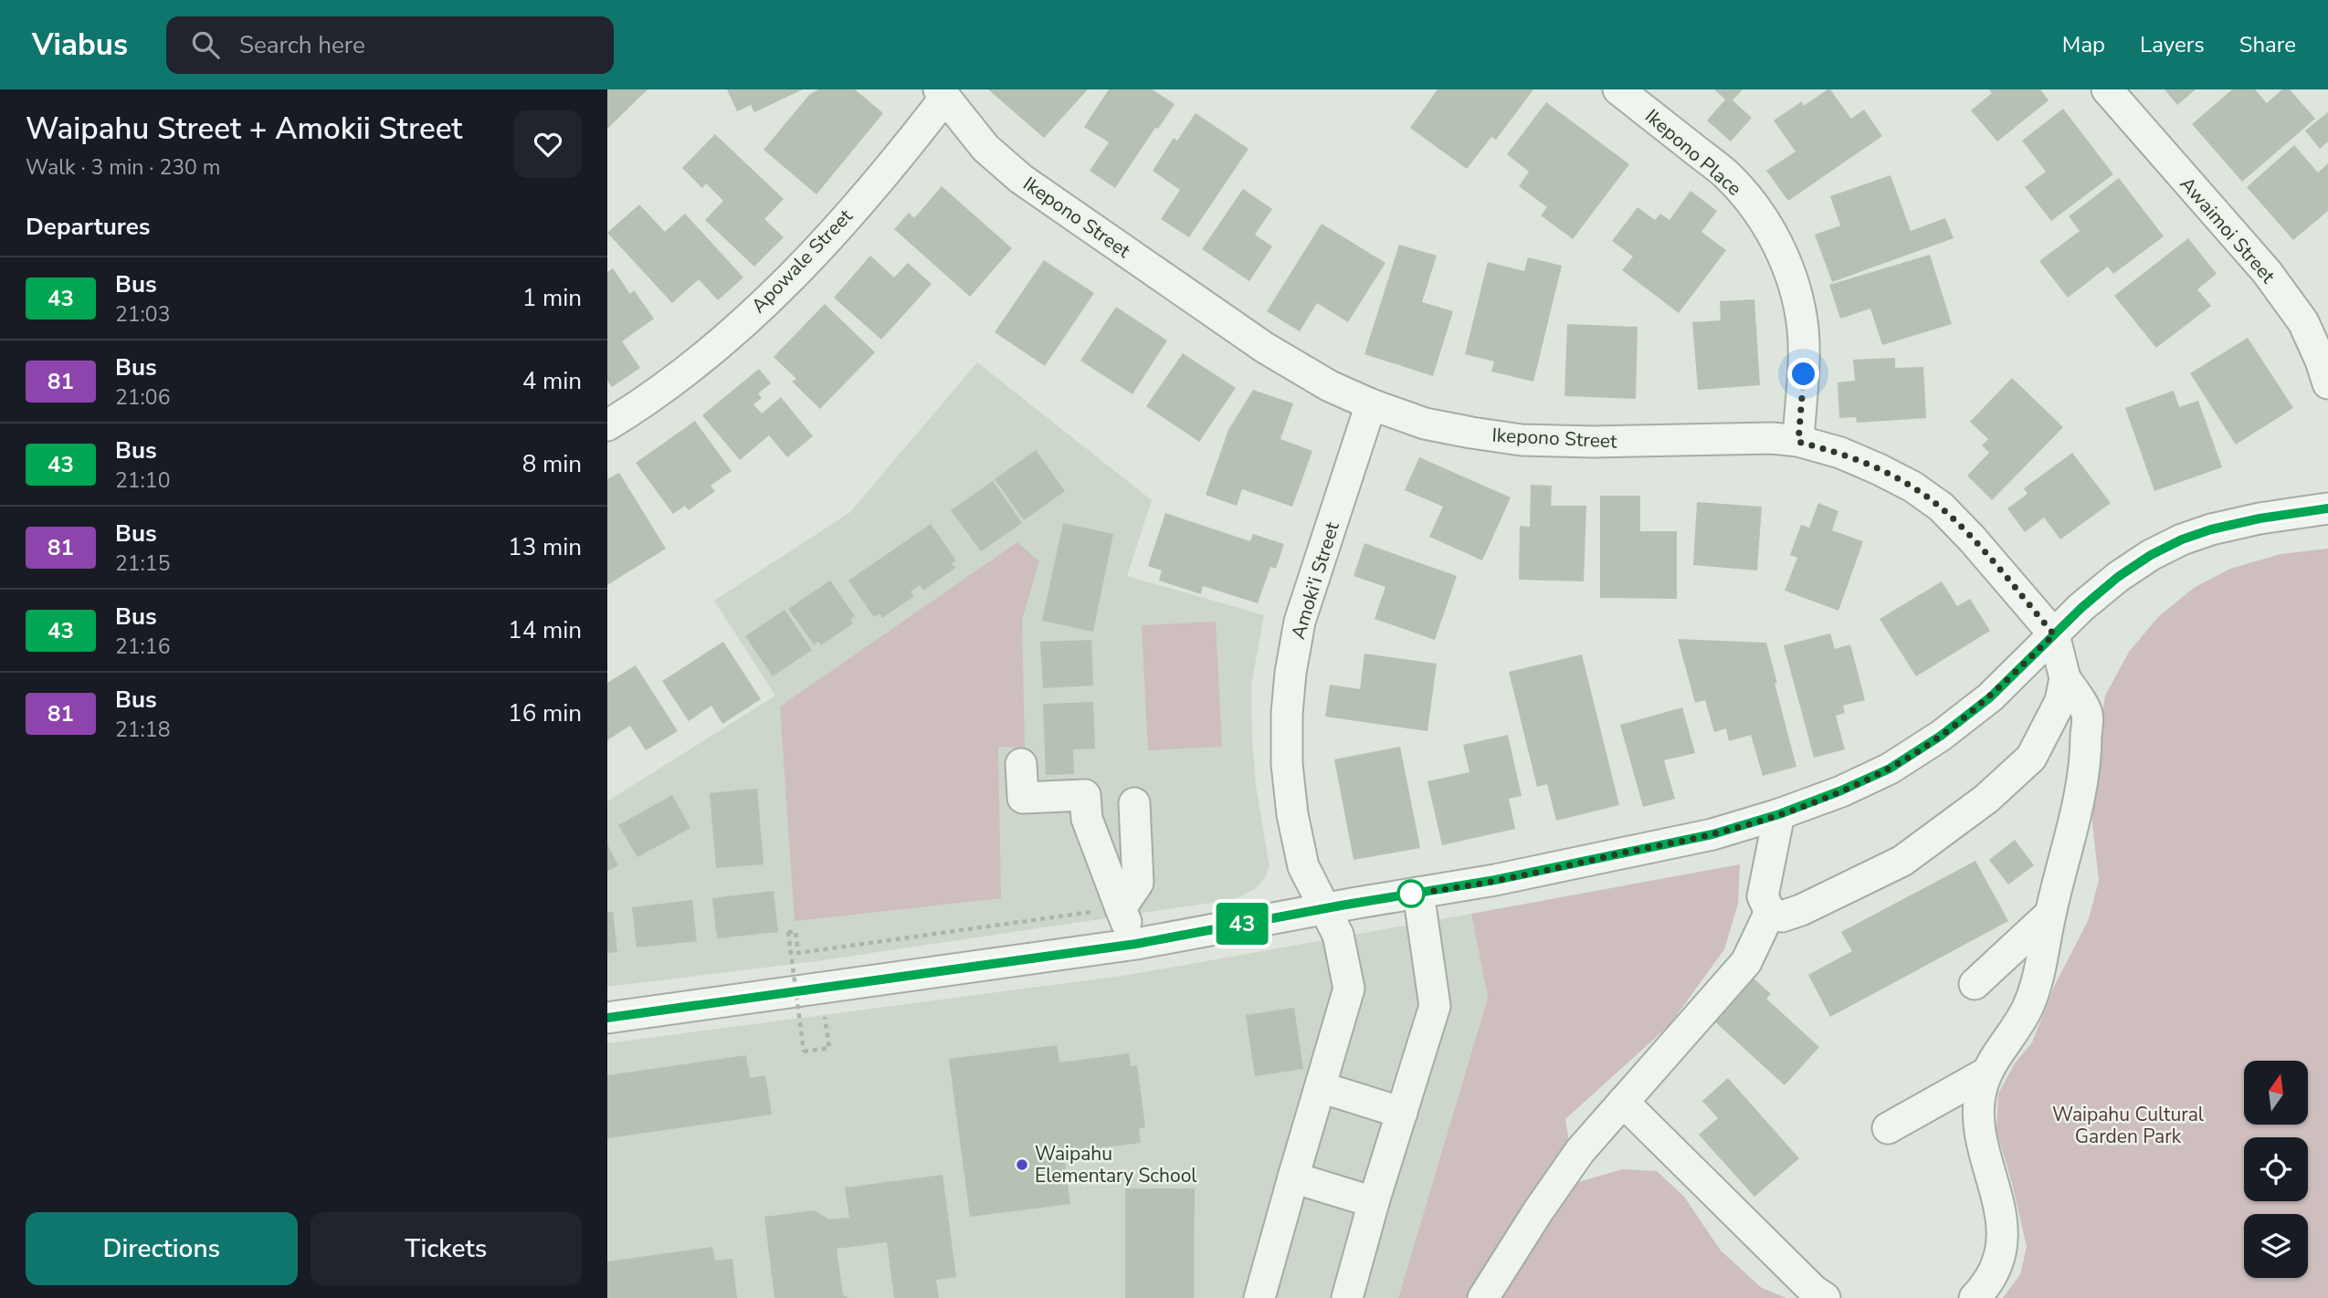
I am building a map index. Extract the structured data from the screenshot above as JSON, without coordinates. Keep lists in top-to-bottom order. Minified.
{"streets":{"street":["Ikepono Place","Ikepono Street","Awaimoi Street","Apowale Street","Amoki'i Street"]},"crossings":[["Ikepono Place","Ikepono Street"],["Ikepono Street","Apowale Street"],["Ikepono Street","Amoki'i Street"]],"parks":["Waipahu Cultural Garden Park"],"places":["Waipahu Elementary School"],"lines":["bus line 43"],"north":"top","page":{"header":"Viabus","search":"Search here","nav":["Map","Layers","Share"],"heading":[["Waipahu Street + Amokii Street","Walk · 3 min · 230 m"],"Departures"],"on_map":"43","list":[{"mark":"43","name":"Bus","note":"21:03","value":"1 min"},{"mark":"81","name":"Bus","note":"21:06","value":"4 min"},{"mark":"43","name":"Bus","note":"21:10","value":"8 min"},{"mark":"81","name":"Bus","note":"21:15","value":"13 min"},{"mark":"43","name":"Bus","note":"21:16","value":"14 min"},{"mark":"81","name":"Bus","note":"21:18","value":"16 min"}],"buttons":["Directions","Tickets"]}}
